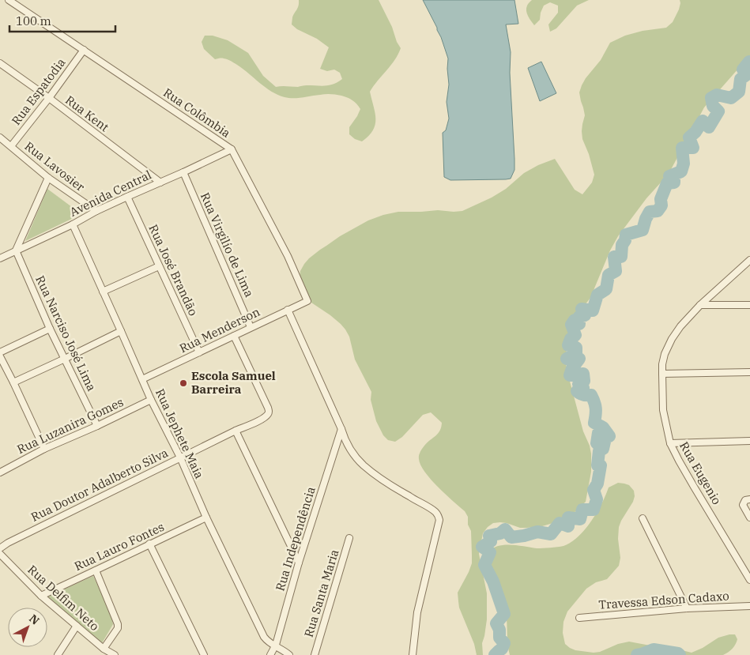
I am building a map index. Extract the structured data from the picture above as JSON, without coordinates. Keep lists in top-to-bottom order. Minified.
{"streets":{"street":["Rua Espatodia","Rua Colômbia","Rua Kent","Rua Lavosier","Avenida Central","Rua Virgilío de Lima","Rua José Brandão","Rua Menderson","Rua Narciso José Lima","Rua Luzanira Gomes","Rua Jephete Maia","Rua Eugenio","Rua Doutor Adalberto Silva","Rua Independência","Rua Lauro Fontes","Rua Santa Maria","Rua Delfim Neto","Travessa Edson Cadaxo"]},"crossings":[["Rua Espatodia","Rua Colômbia"],["Rua Espatodia","Rua Kent"],["Rua Espatodia","Rua Lavosier"],["Rua Colômbia","Avenida Central"],["Rua Colômbia","Rua Menderson"],["Rua Kent","Avenida Central"],["Rua Lavosier","Avenida Central"],["Avenida Central","Rua Virgilío de Lima"],["Avenida Central","Rua José Brandão"],["Avenida Central","Rua Narciso José Lima"],["Avenida Central","Rua Jephete Maia"],["Rua Virgilío de Lima","Rua Menderson"],["Rua José Brandão","Rua Menderson"],["Rua Menderson","Rua Jephete Maia"],["Rua Menderson","Rua Doutor Adalberto Silva"],["Rua Narciso José Lima","Rua Luzanira Gomes"],["Rua Luzanira Gomes","Rua Jephete Maia"],["Rua Jephete Maia","Rua Doutor Adalberto Silva"],["Rua Jephete Maia","Rua Independência"],["Rua Jephete Maia","Rua Lauro Fontes"],["Rua Lauro Fontes","Rua Delfim Neto"]],"places":["Escola Samuel Barreira"],"scale_bar":"100 m","north":"top right"}
